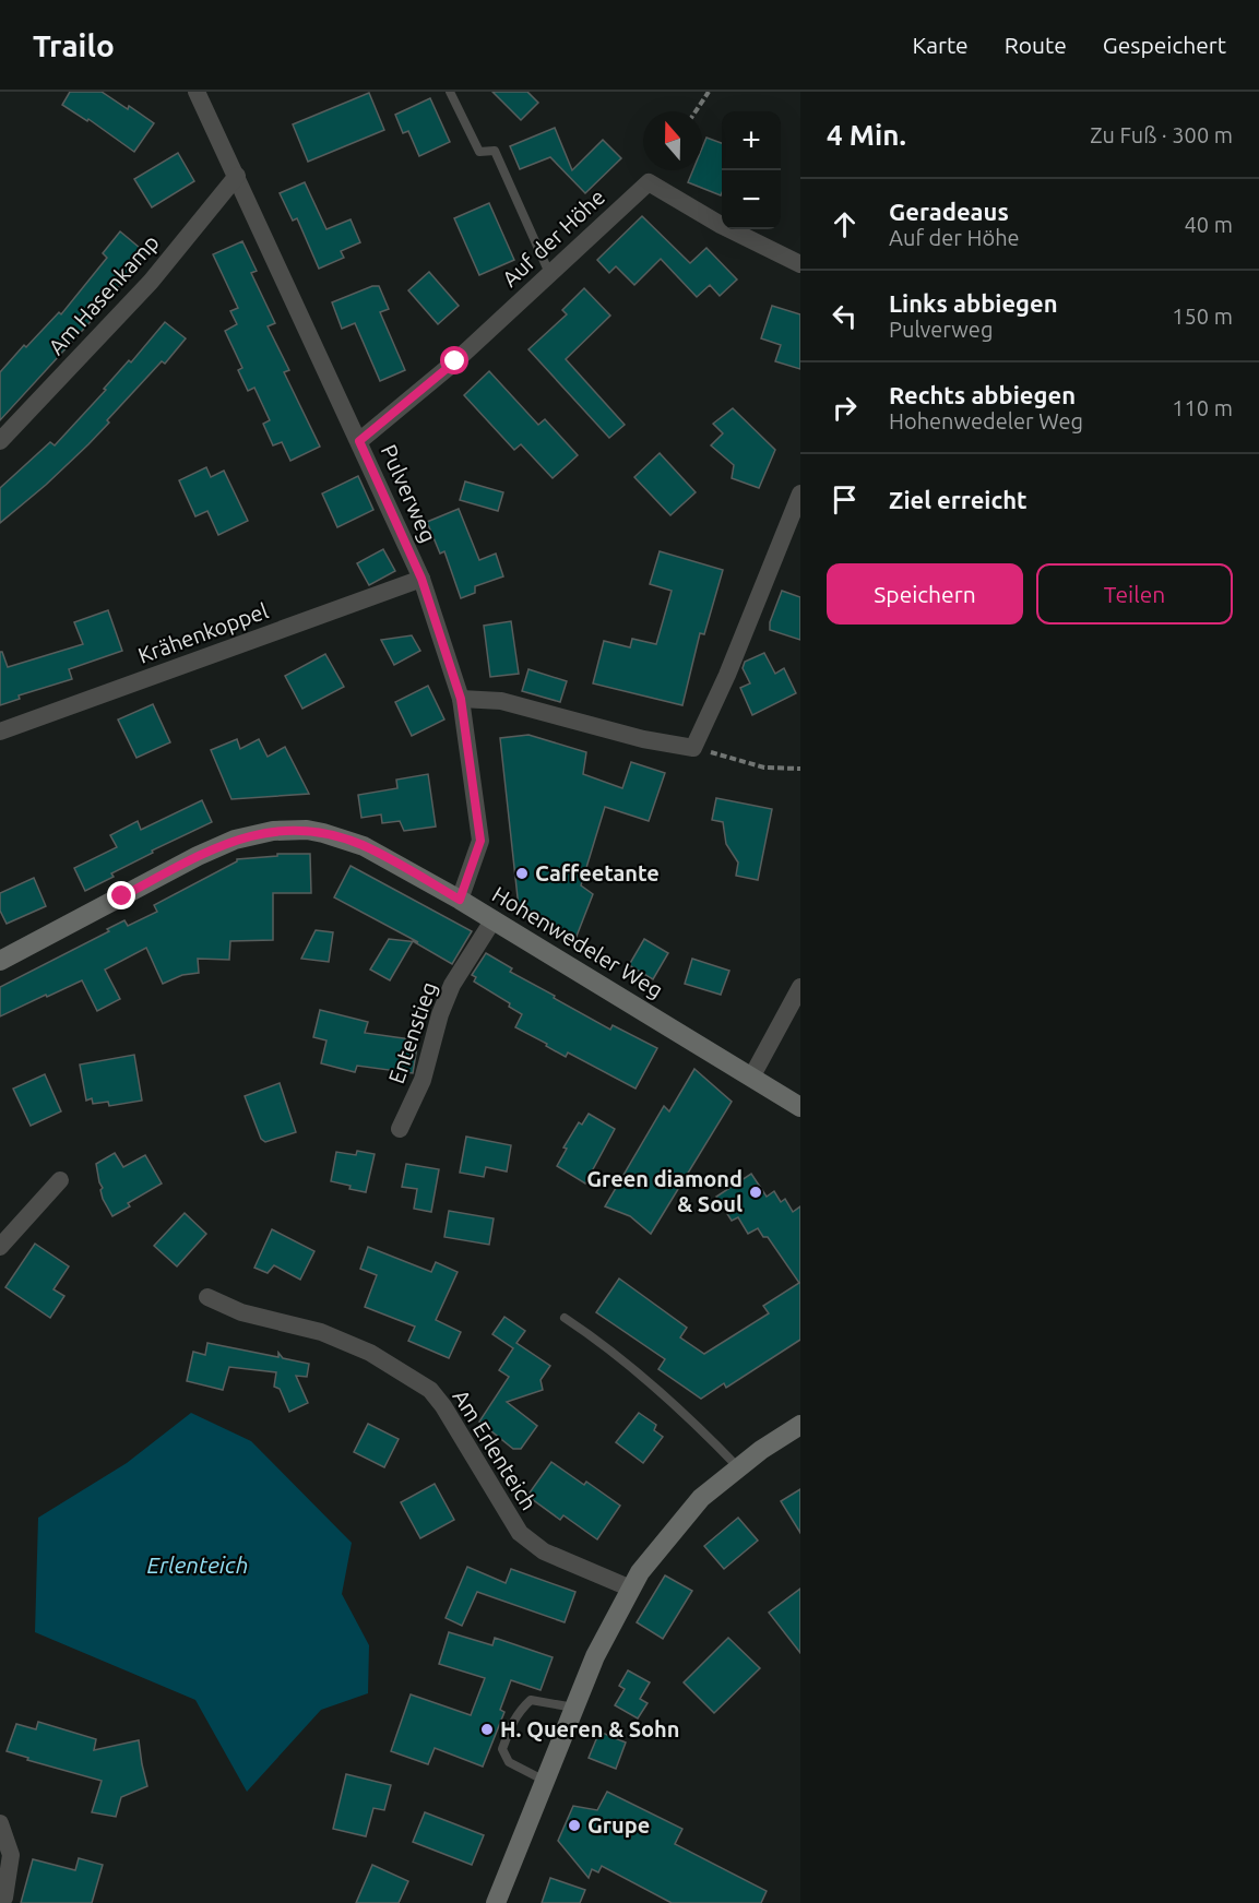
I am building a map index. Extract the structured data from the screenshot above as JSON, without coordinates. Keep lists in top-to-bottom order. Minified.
{"streets":{"street":["Auf der Höhe","Am Hasenkamp","Pulverweg","Krähenkoppel","Hohenwedeler Weg","Entenstieg","Am Erlenteich"]},"crossings":[["Auf der Höhe","Pulverweg"],["Am Hasenkamp","Pulverweg"],["Pulverweg","Krähenkoppel"],["Pulverweg","Hohenwedeler Weg"],["Hohenwedeler Weg","Entenstieg"]],"water":["Erlenteich"],"places":["Caffeetante","Green diamond & Soul","H. Queren & Sohn","Grupe"],"north":"top","page":{"header":"Trailo","nav":["Karte","Route","Gespeichert"],"heading":["4 Min.","Zu Fuß · 300 m"],"map_buttons":["+","−"],"list":[["Geradeaus","Auf der Höhe","40 m"],["Links abbiegen","Pulverweg","150 m"],["Rechts abbiegen","Hohenwedeler Weg","110 m"],"Ziel erreicht"],"buttons":["Speichern","Teilen"]}}
